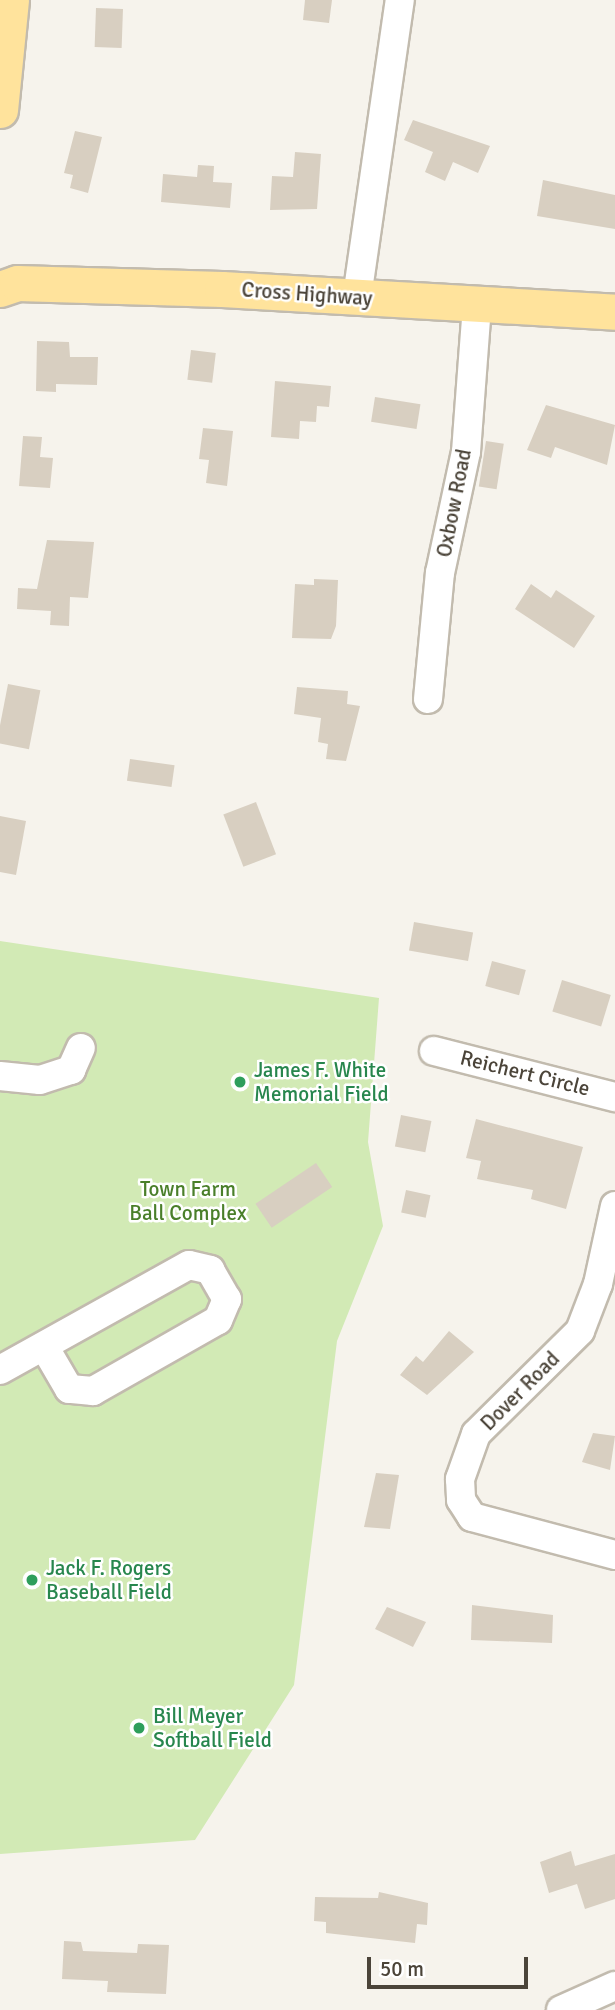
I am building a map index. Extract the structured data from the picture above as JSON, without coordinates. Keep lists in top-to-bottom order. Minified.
{"streets":{"main road":["Cross Highway"],"street":["Oxbow Road","Reichert Circle","Dover Road"]},"crossings":[["Cross Highway","Oxbow Road"]],"parks":["Town Farm Ball Complex"],"places":["James F. White Memorial Field","Jack F. Rogers Baseball Field","Bill Meyer Softball Field"],"scale_bar":"50 m"}
